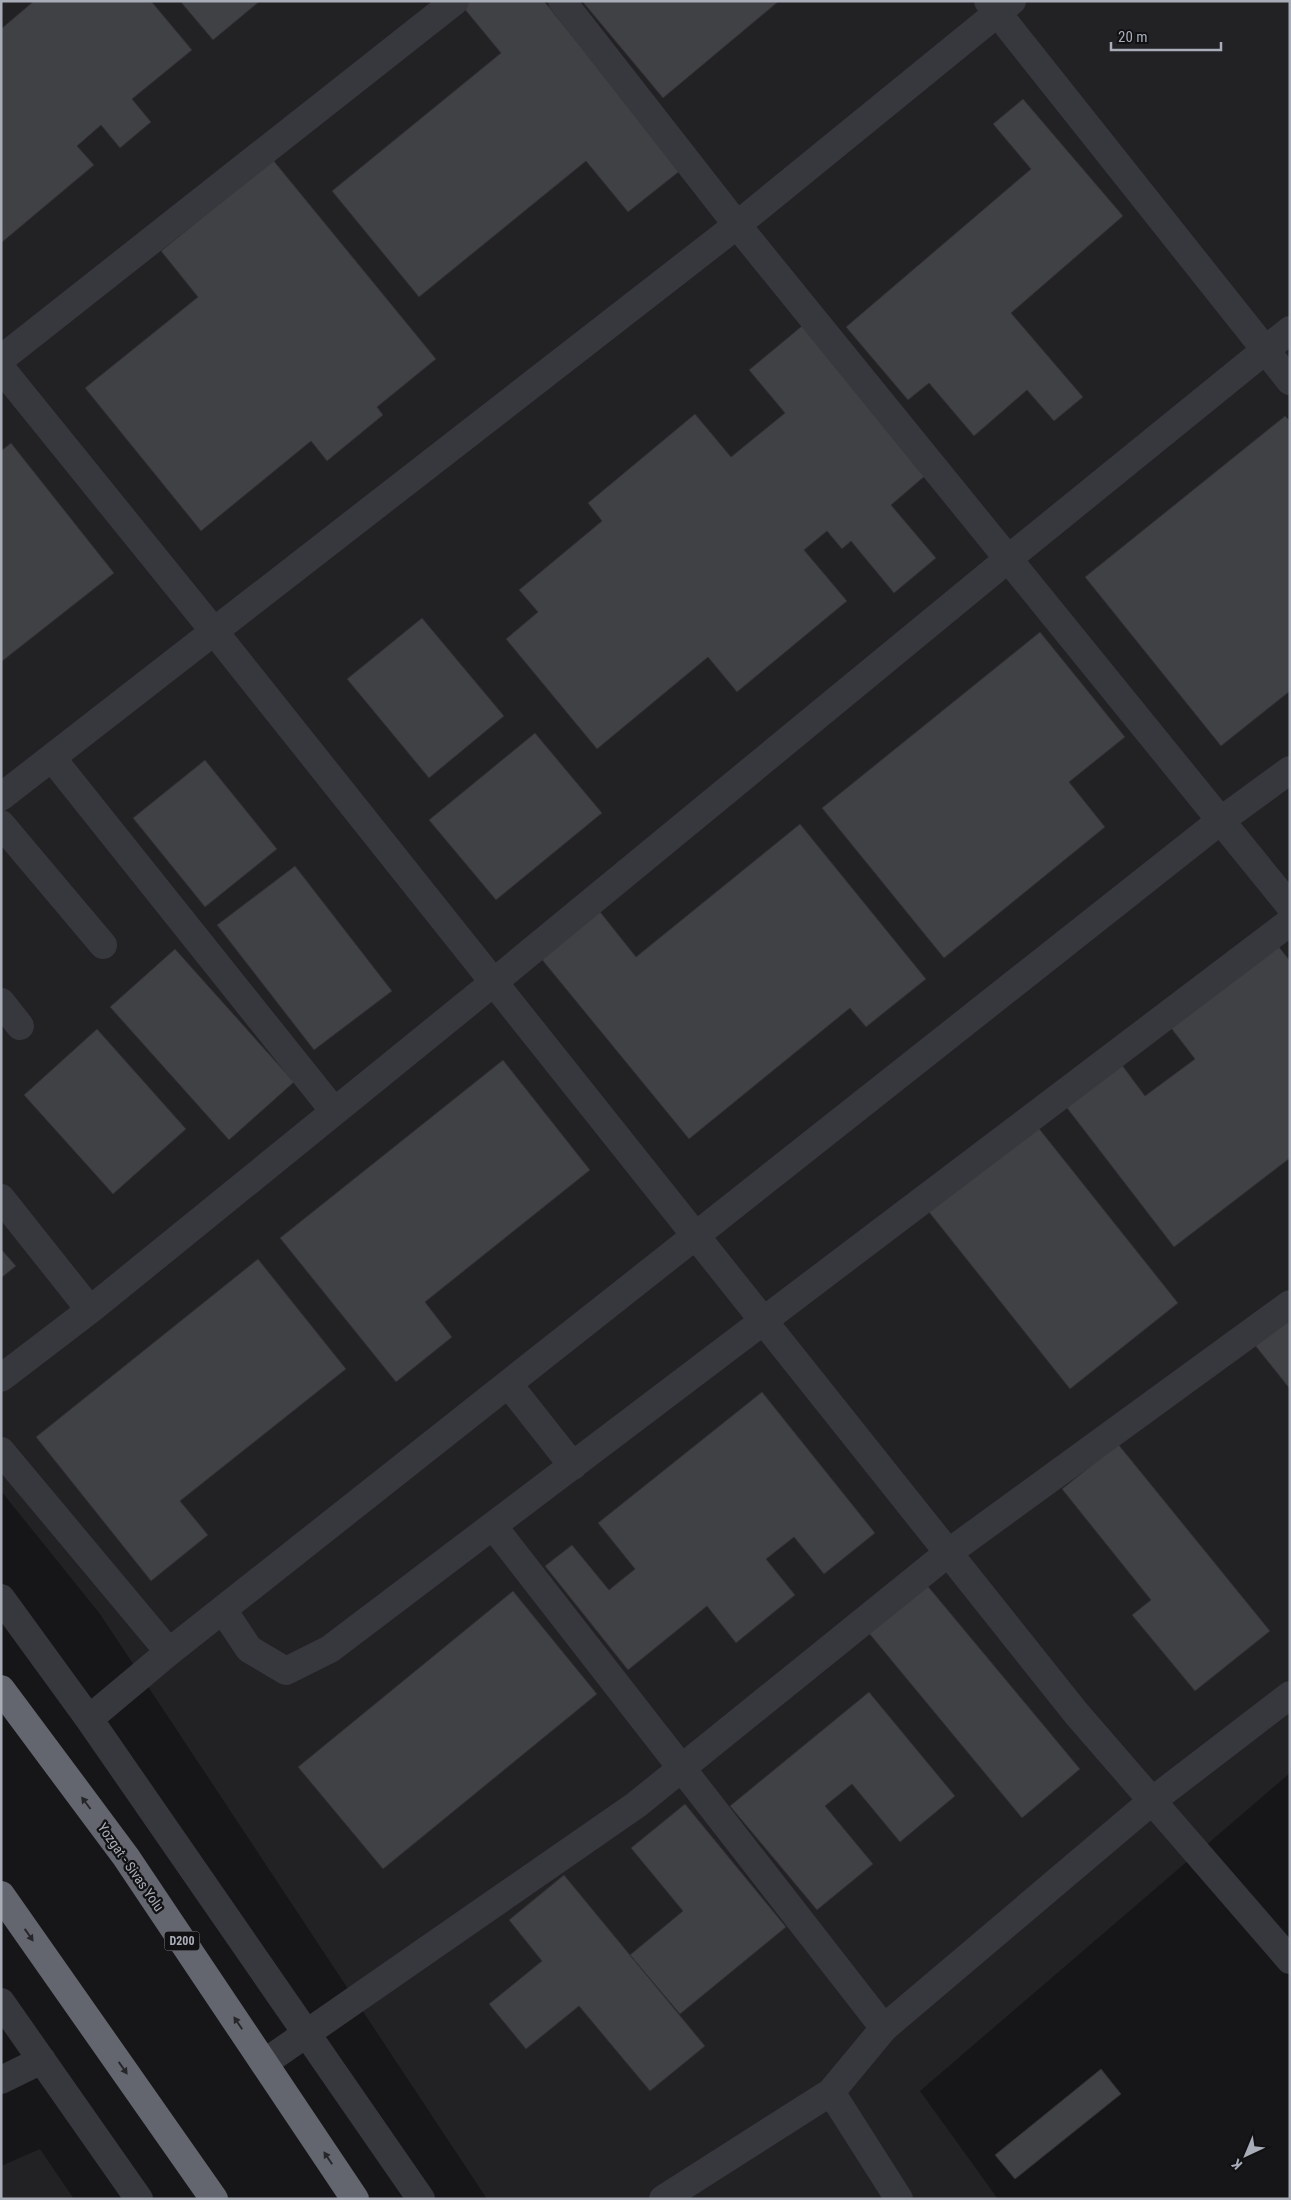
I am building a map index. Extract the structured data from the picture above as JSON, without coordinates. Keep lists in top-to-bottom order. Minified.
{"streets":{"highway":["Yozgat - Sivas Yolu","D200"]},"scale_bar":"20 m","north":"bottom left"}
